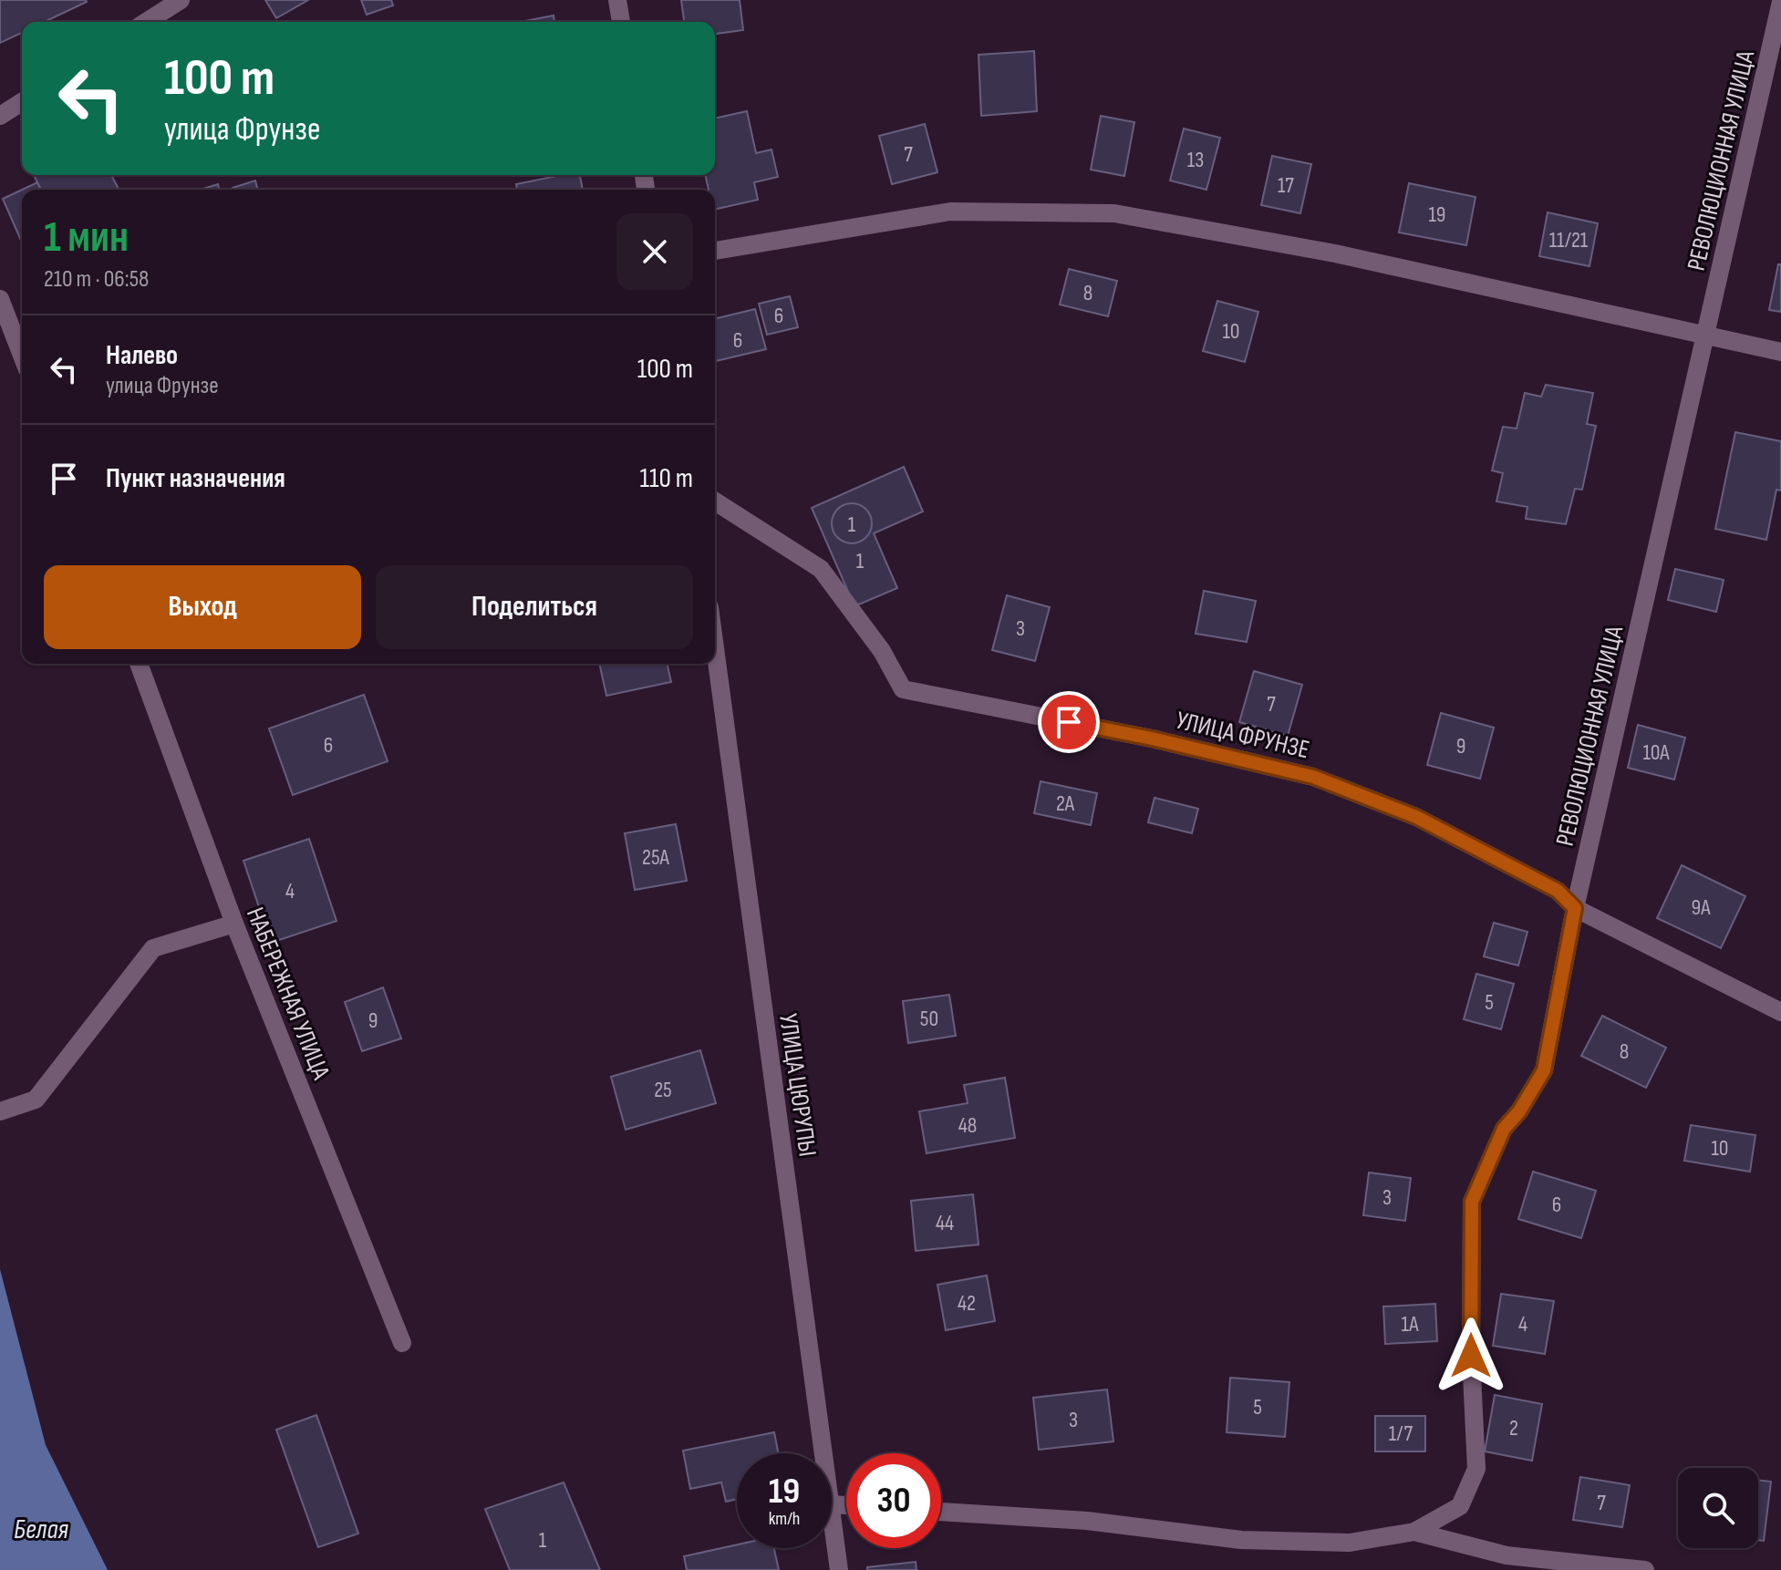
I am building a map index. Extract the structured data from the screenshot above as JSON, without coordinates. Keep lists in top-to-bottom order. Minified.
{"streets":{"street":["РЕВОЛЮЦИОННАЯ УЛИЦА","УЛИЦА ФРУНЗЕ","НАБЕРЕЖНАЯ УЛИЦА","УЛИЦА ЦЮРУПЫ"]},"crossings":[["РЕВОЛЮЦИОННАЯ УЛИЦА","УЛИЦА ФРУНЗЕ"]],"water":["Белая"],"house_numbers":["7","13","17","19","11/21","8","6","10","6","1","1","3","7","6","9","10А","2А","25А","4","9А","5","50","9","8","25","48","10","3","6","44","42","1А","4","5","3","2","1/7","7","1"],"page":{"turn":["100 m","улица Фрунзе"],"heading":["1 мин","210 m · 06:58"],"list":[{"name":"Налево","note":"улица Фрунзе","value":"100 m"},{"name":"Пункт назначения","value":"110 m"}],"buttons":["Выход","Поделиться"],"speed":"19 km/h","limit":"30"}}
